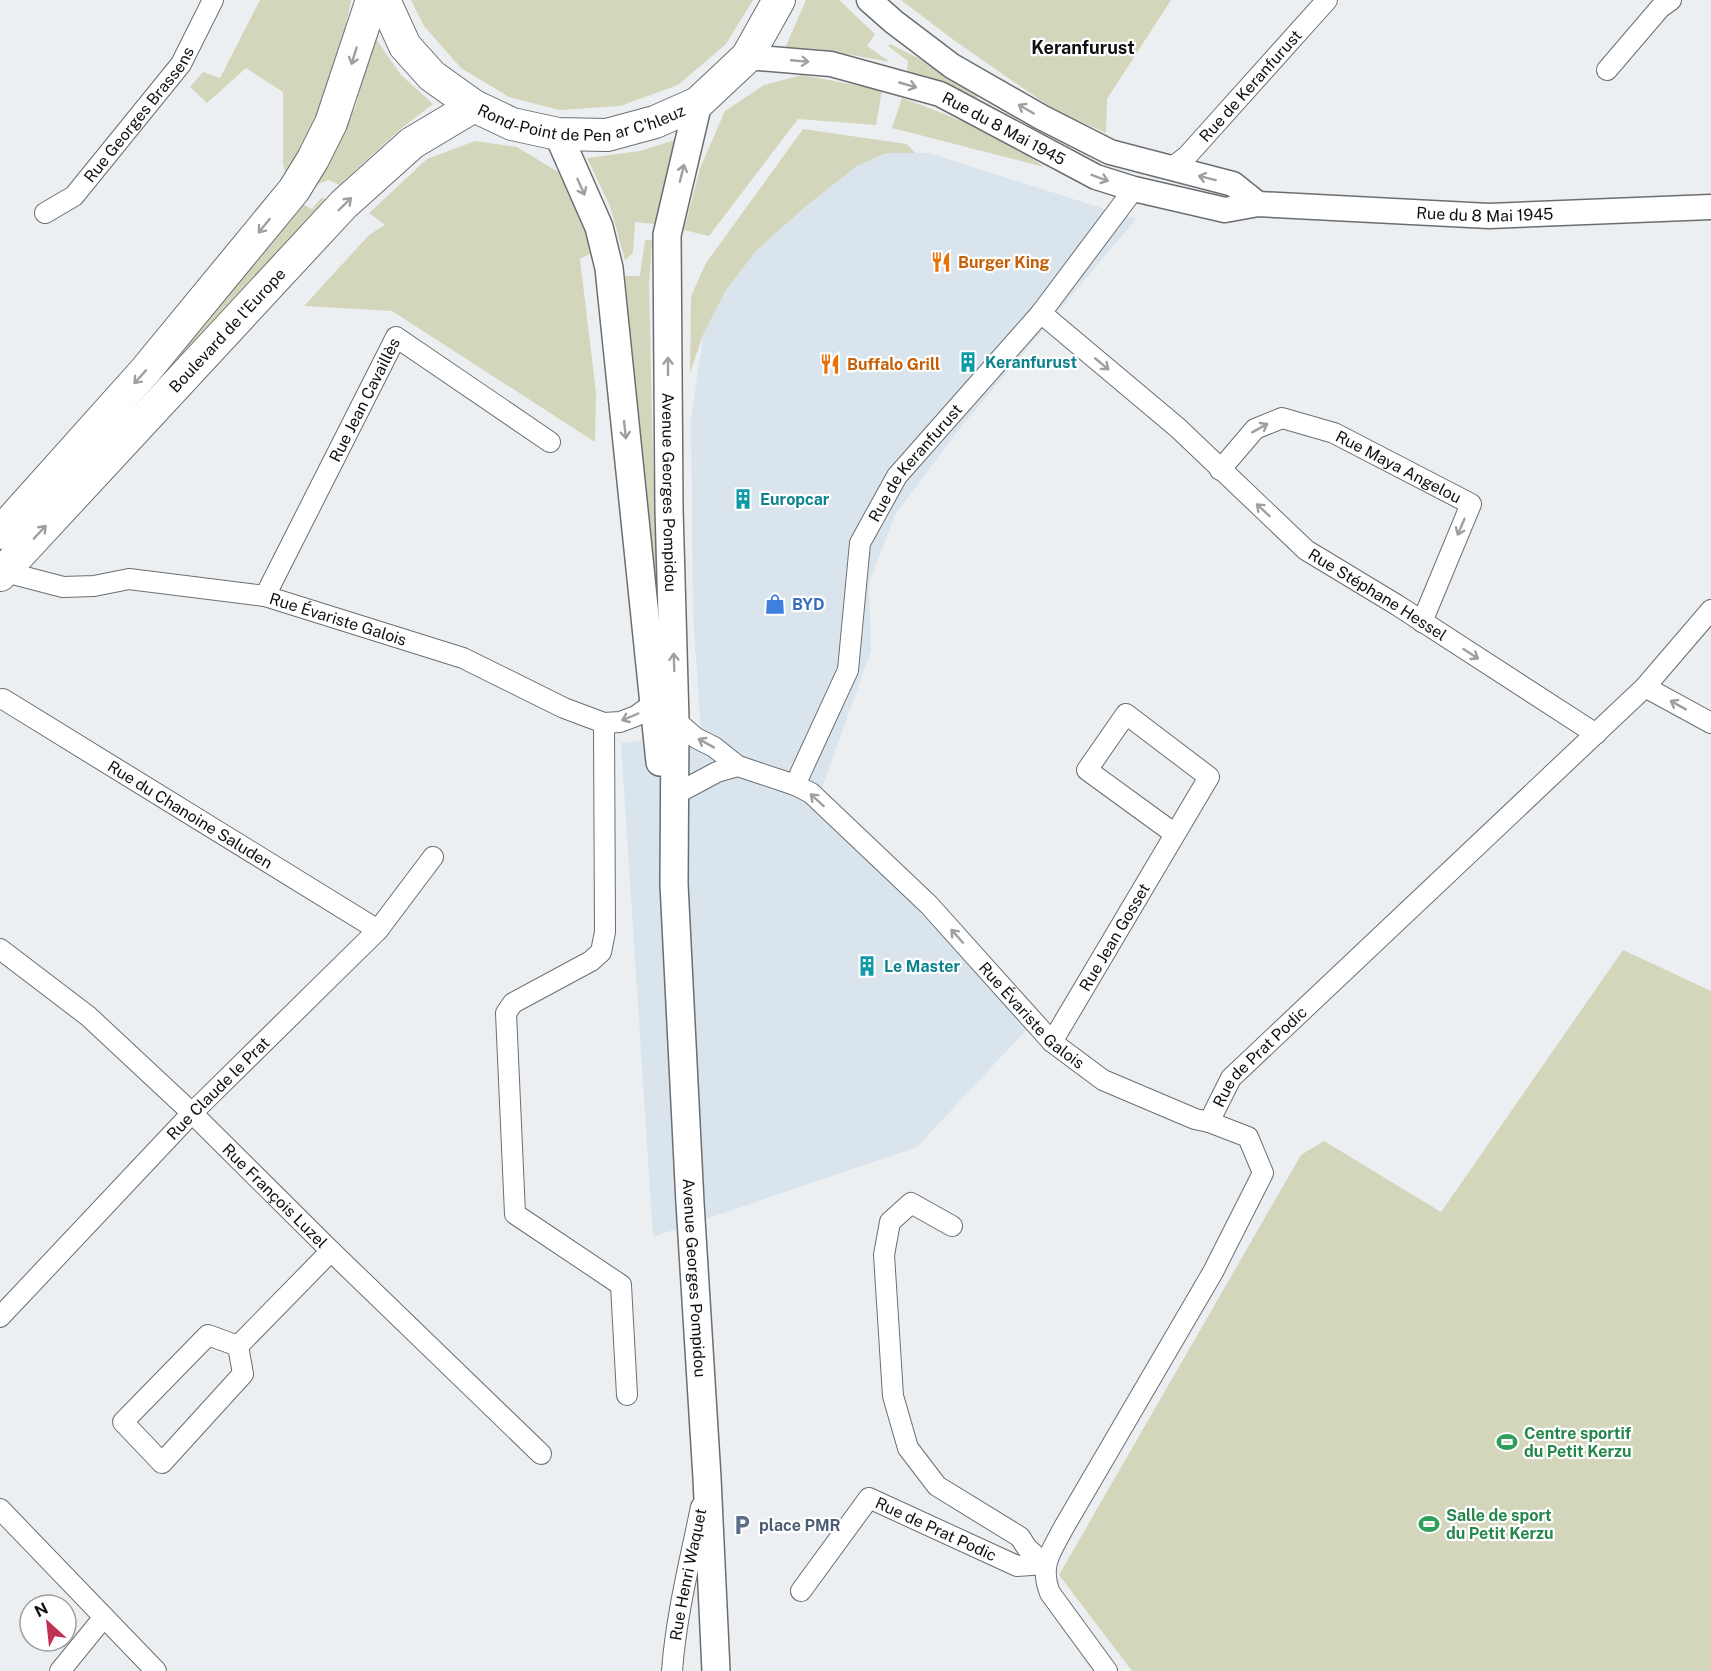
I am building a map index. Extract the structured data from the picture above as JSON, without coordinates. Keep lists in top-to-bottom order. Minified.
{"streets":{"main road":["Rond-Point de Pen ar C'hleuz","Boulevard de l'Europe","Avenue Georges Pompidou"],"street":["Rue de Keranfurust","Rue Georges Brassens","Rue du 8 Mai 1945","Rue Jean Cavaillès","Rue Maya Angelou","Rue Stéphane Hessel","Rue Évariste Galois","Rue du Chanoine Saluden","Rue Jean Gosset","Rue de Prat Podic","Rue Claude le Prat","Rue François Luzel","Rue Henri Waquet"]},"crossings":[["Rue de Keranfurust","Rue du 8 Mai 1945"],["Rue de Keranfurust","Rue Stéphane Hessel"],["Rue de Keranfurust","Rue Évariste Galois"],["Rond-Point de Pen ar C'hleuz","Rue du 8 Mai 1945"],["Rond-Point de Pen ar C'hleuz","Boulevard de l'Europe"],["Rond-Point de Pen ar C'hleuz","Avenue Georges Pompidou"],["Boulevard de l'Europe","Rue Évariste Galois"],["Rue Jean Cavaillès","Rue Évariste Galois"],["Rue Maya Angelou","Rue Stéphane Hessel"],["Avenue Georges Pompidou","Rue Évariste Galois"],["Avenue Georges Pompidou","Rue Henri Waquet"],["Rue Stéphane Hessel","Rue de Prat Podic"],["Rue Évariste Galois","Rue Jean Gosset"],["Rue Évariste Galois","Rue de Prat Podic"],["Rue du Chanoine Saluden","Rue Claude le Prat"],["Rue Claude le Prat","Rue François Luzel"]],"districts":["Keranfurust"],"places":{"restaurant":["Burger King","Buffalo Grill"],"building":["Keranfurust","Europcar","Le Master"],"shop":["BYD"],"sports":["Centre sportif du Petit Kerzu","Salle de sport du Petit Kerzu"],"parking":["place PMR"]},"north":"top left"}
